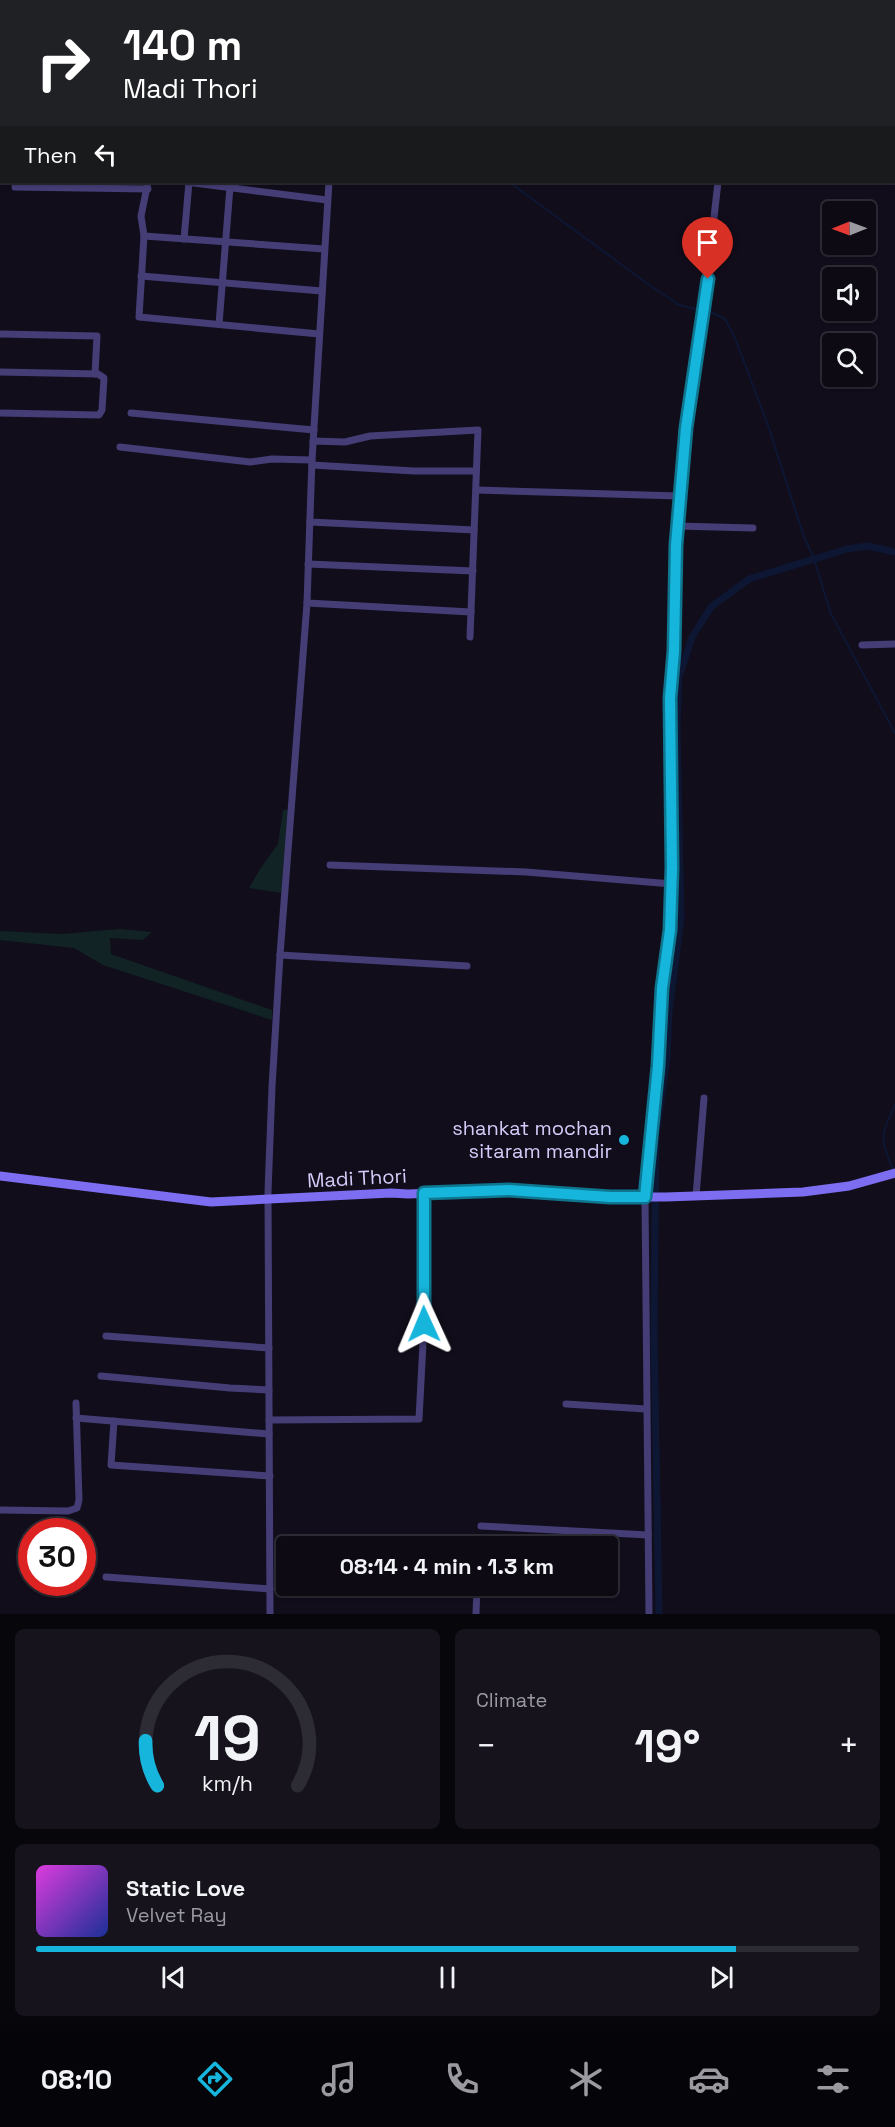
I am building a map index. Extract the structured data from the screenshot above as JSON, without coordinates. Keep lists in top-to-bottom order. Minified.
{"streets":{"main road":["Madi Thori"]},"places":["shankat mochan sitaram mandir"],"north":"left","page":{"turn":["140 m","Madi Thori"],"then":"Then","limit":"30","trip":"08:14 · 4 min · 1.3 km","tile":"Climate","heat":["−","19°","+"],"song":["Static Love","Velvet Ray"],"tabs":"08:10","gauge":["19","km/h"]}}
